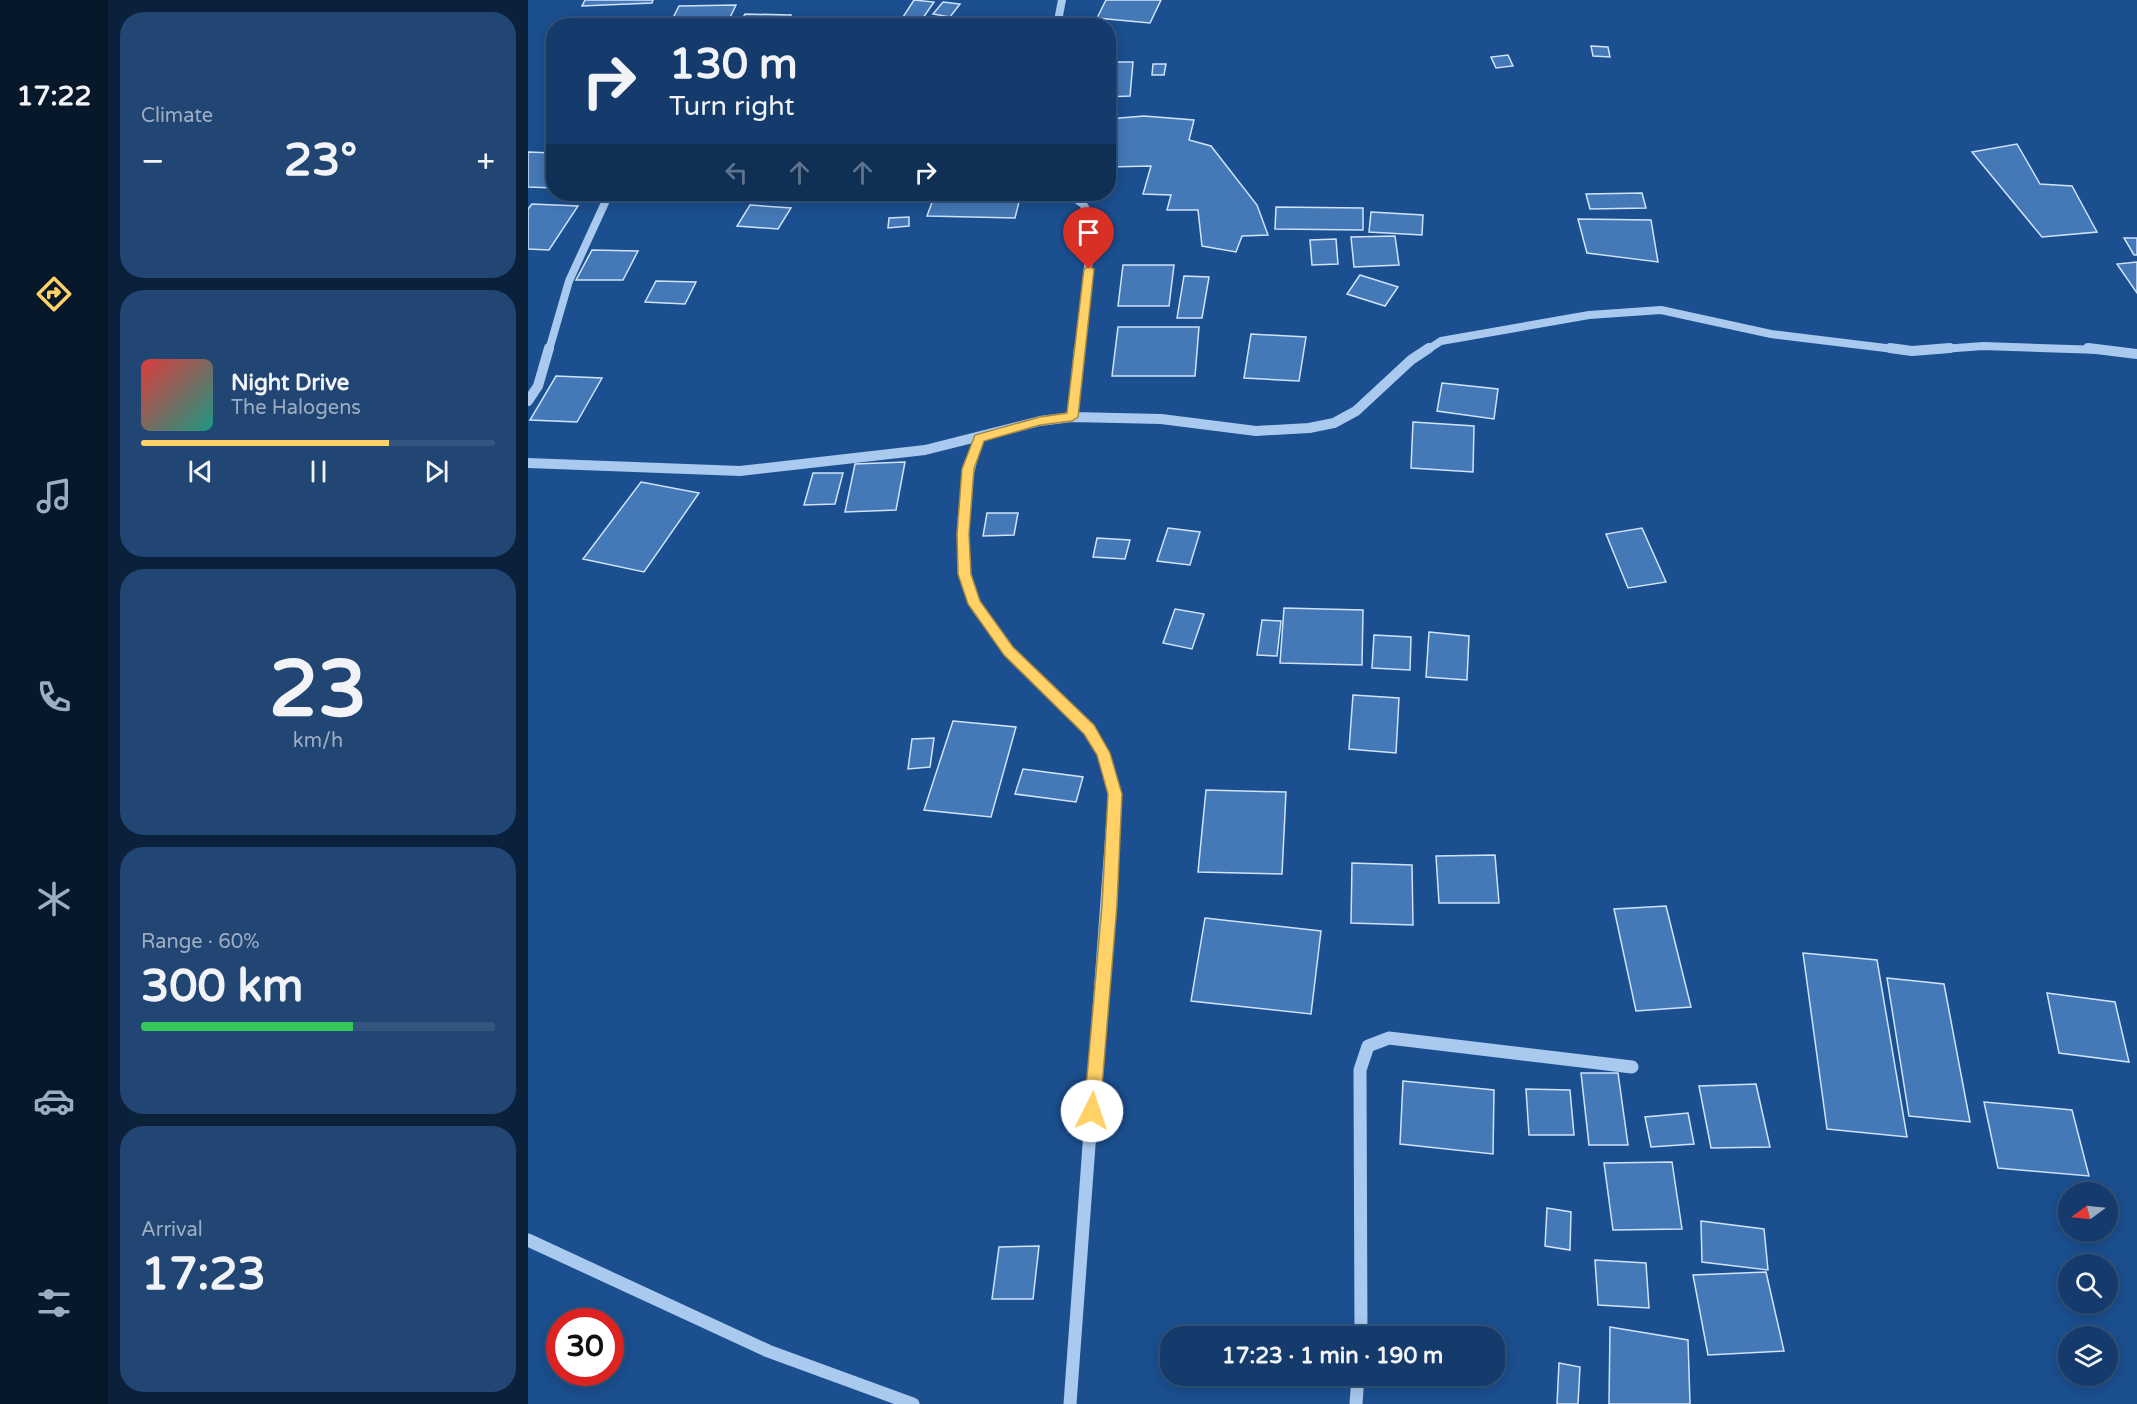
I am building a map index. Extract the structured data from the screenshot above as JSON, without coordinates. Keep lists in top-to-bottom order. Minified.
{"north":"left","page":{"tabs":"17:22","tile":["Climate",["23","km/h"],["Range · 60%","300 km"],["Arrival","17:23"]],"turn":["130 m","Turn right"],"heat":["−","23°","+"],"song":["Night Drive","The Halogens"],"limit":"30","trip":"17:23 · 1 min · 190 m"}}
